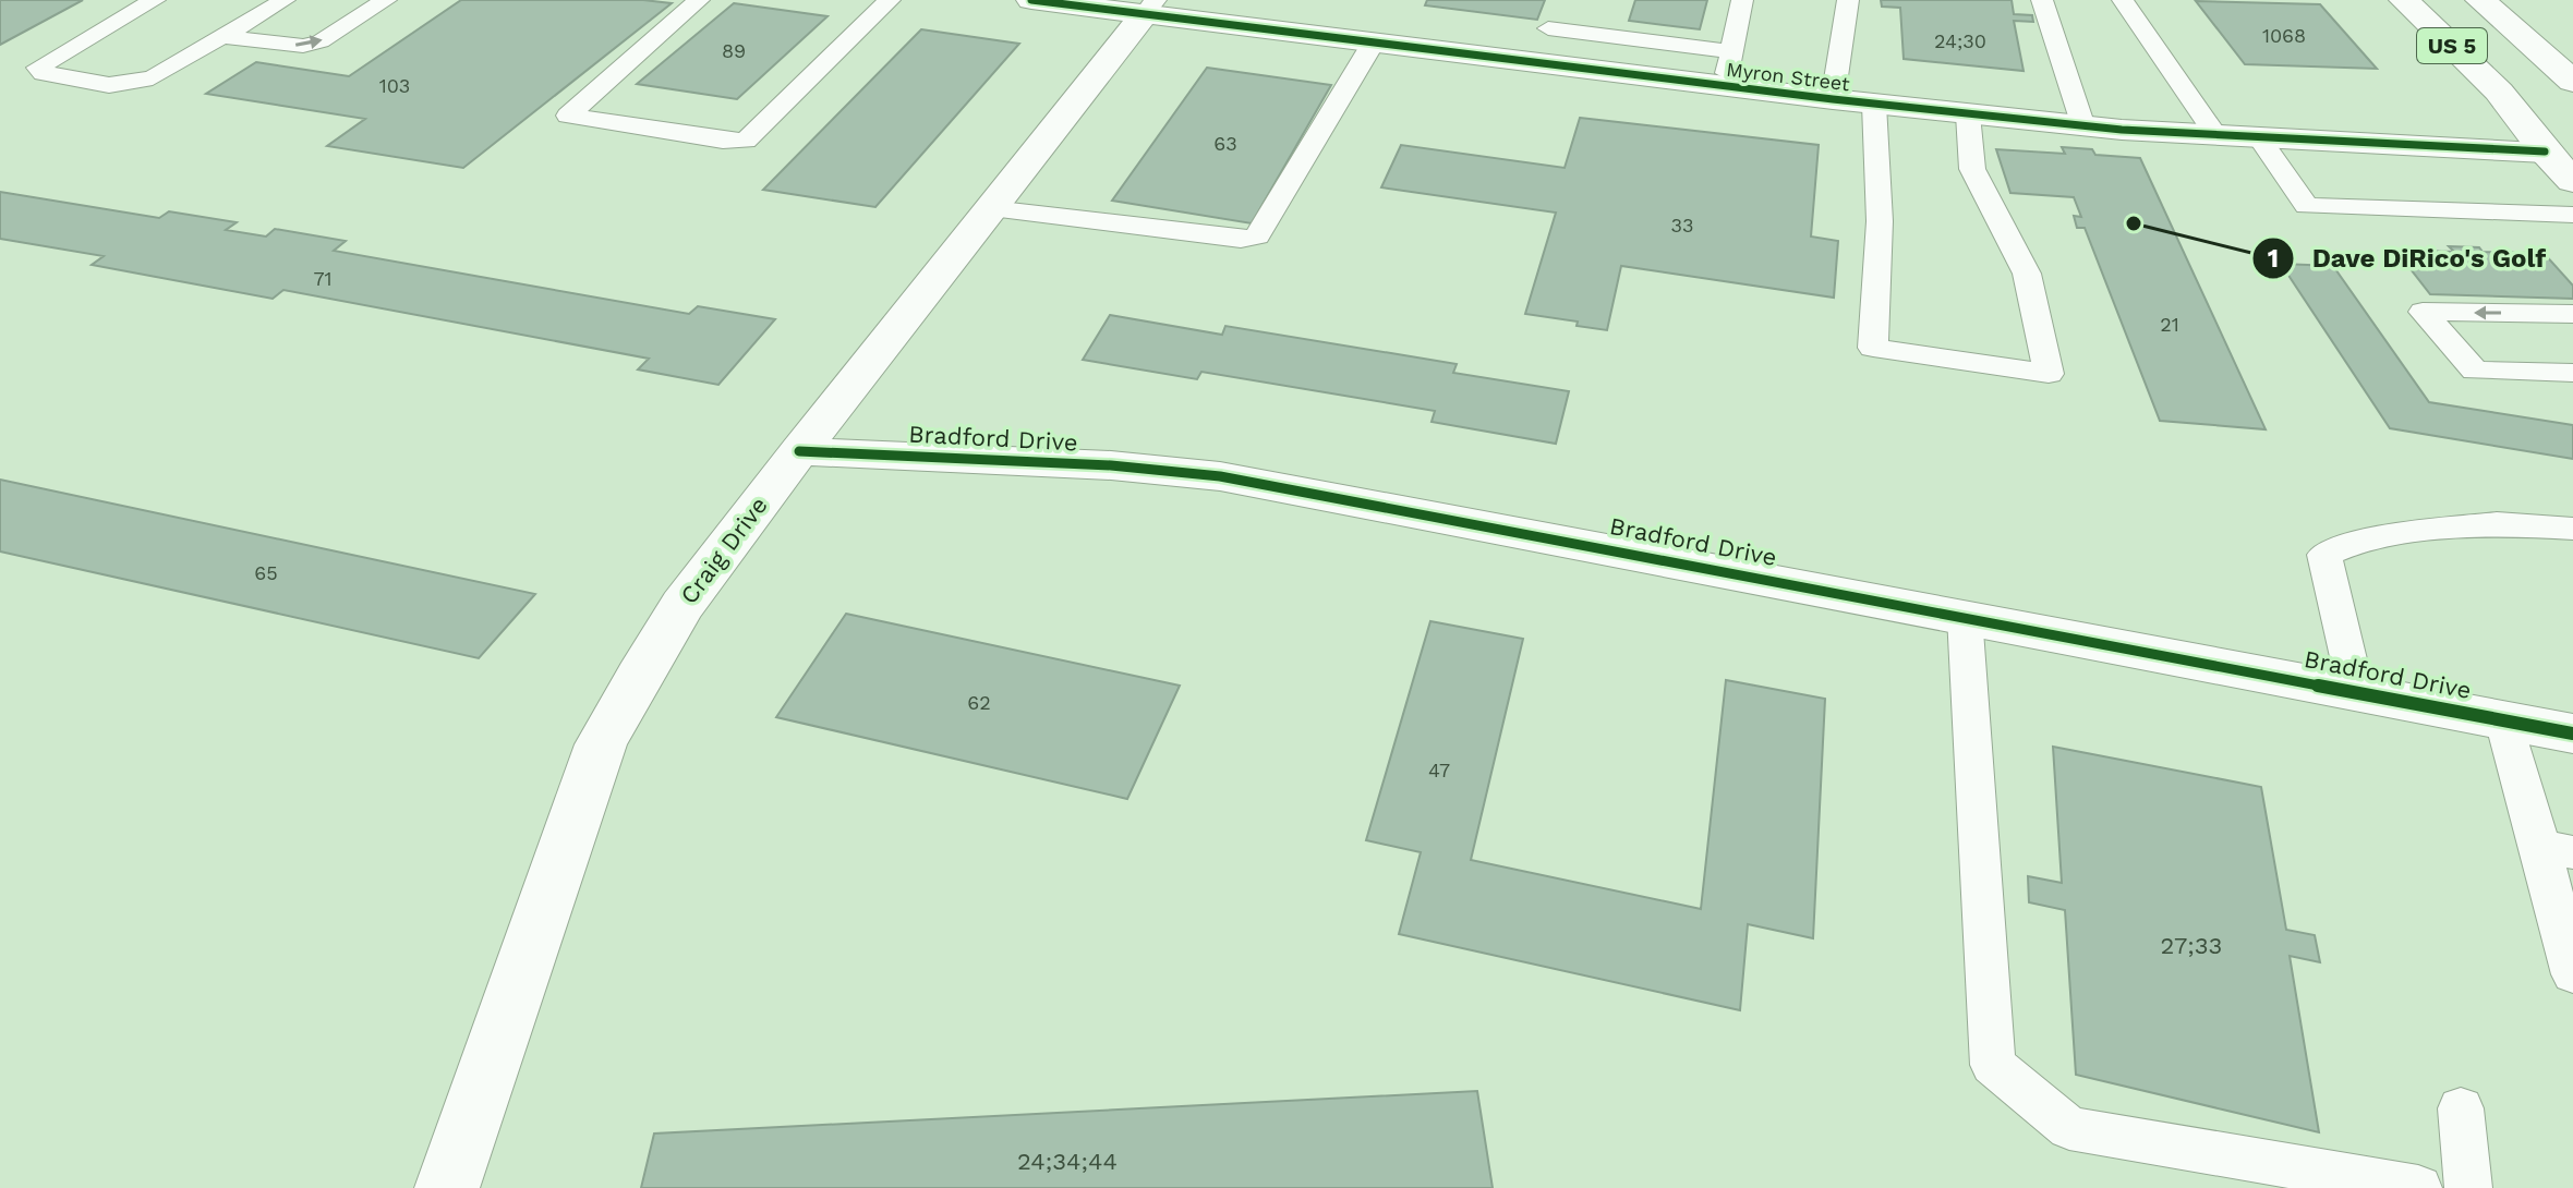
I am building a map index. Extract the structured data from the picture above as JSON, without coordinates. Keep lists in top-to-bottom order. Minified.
{"streets":{"street":["US 5","Myron Street","Bradford Drive","Craig Drive"]},"crossings":[["US 5","Myron Street"],["Myron Street","Craig Drive"],["Bradford Drive","Craig Drive"]],"places":["Dave DiRico's Golf"],"house_numbers":["1068","24;30","89","103","63","33","71","21","65","62","47","27;33","24;34;44"]}
